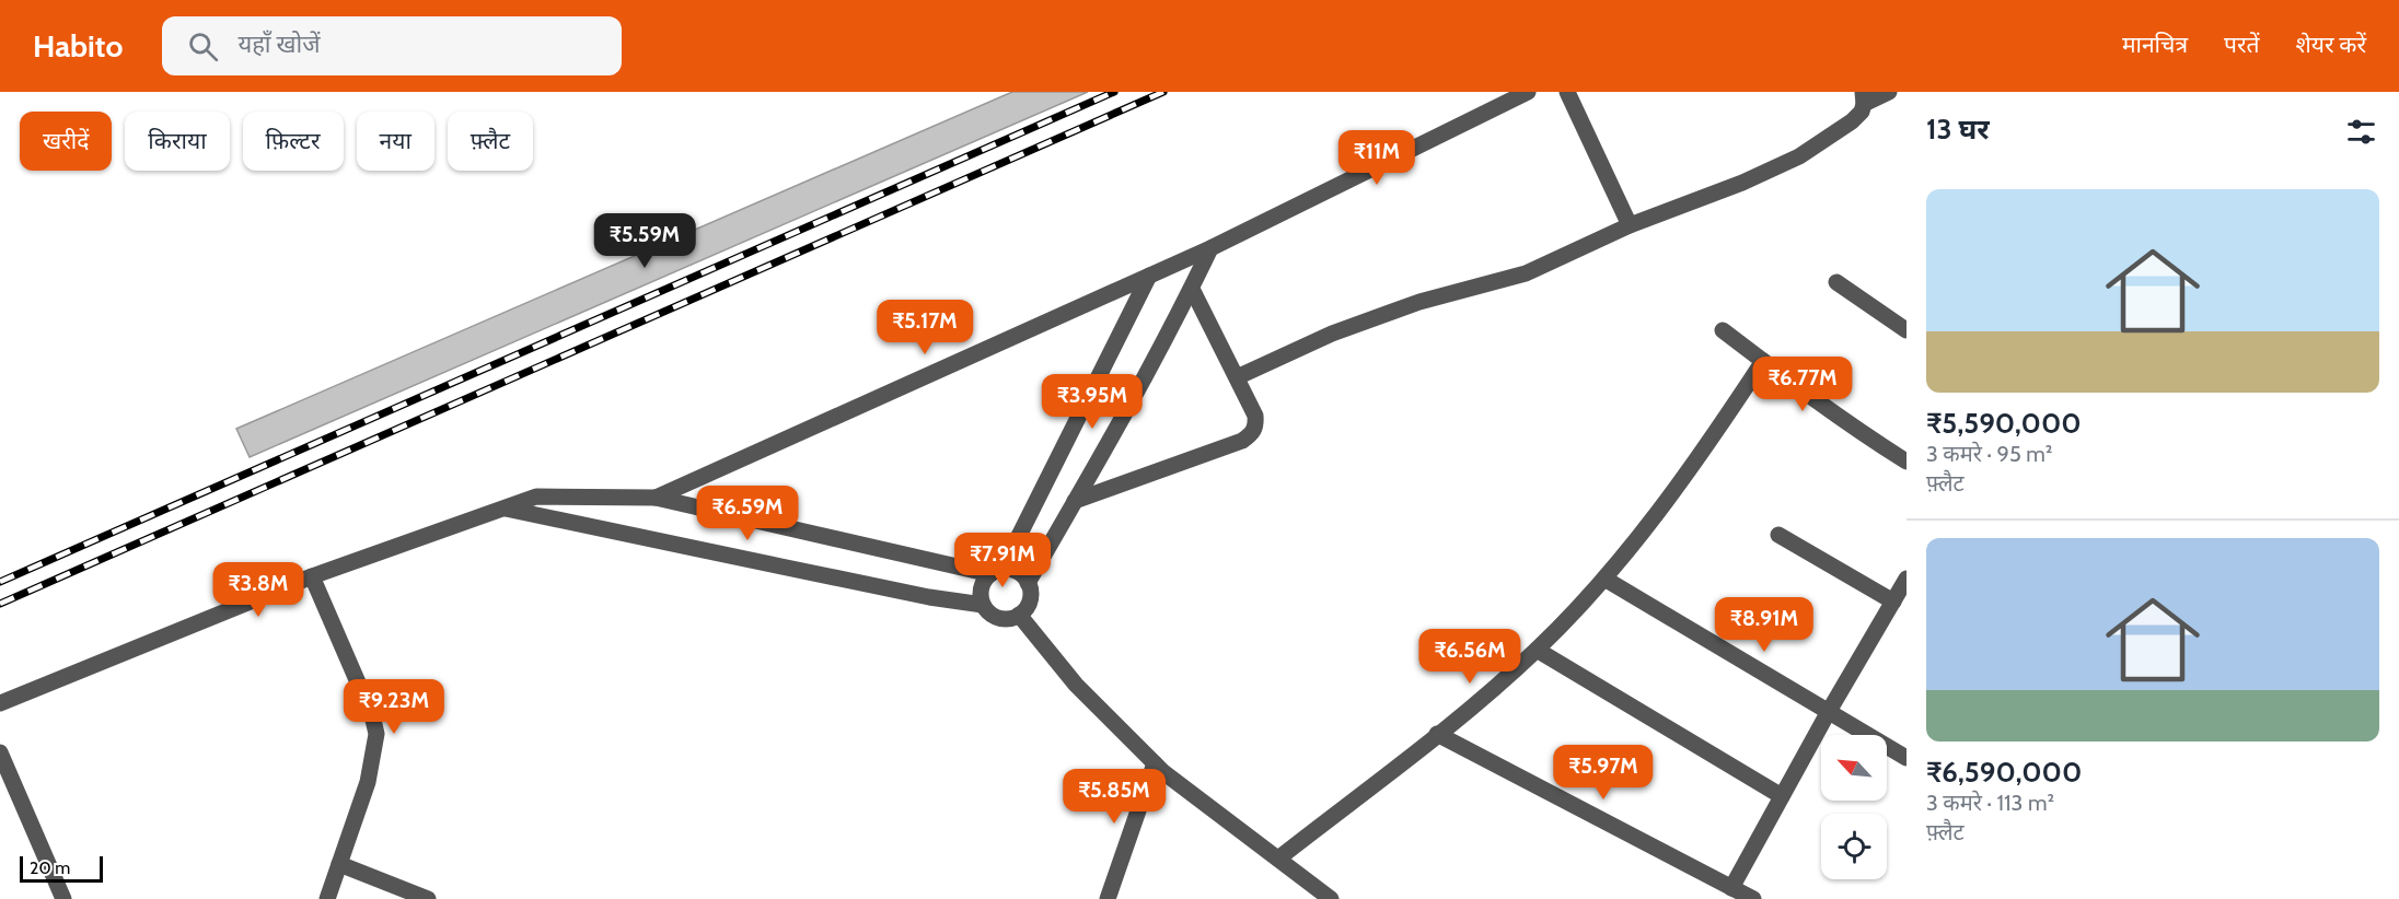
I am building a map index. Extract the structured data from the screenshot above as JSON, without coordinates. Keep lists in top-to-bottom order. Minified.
{"scale_bar":"20 m","north":"top left","page":{"header":"Habito","search":"यहाँ खोजें","nav":["मानचित्र","परतें","शेयर करें"],"heading":"13 घर","chip":["खरीदें","किराया","फ़िल्टर","नया","फ़्लैट"],"price":["₹11M","₹5.59M","₹5.17M","₹6.77M","₹3.95M","₹6.59M","₹7.91M","₹3.8M","₹8.91M","₹6.56M","₹9.23M","₹5.97M","₹5.85M"],"list":[{"name":"₹5,590,000","note":"3 कमरे · 95 m² · फ़्लैट"},{"name":"₹6,590,000","note":"3 कमरे · 113 m² · फ़्लैट"}],"scale":"20 m"}}
